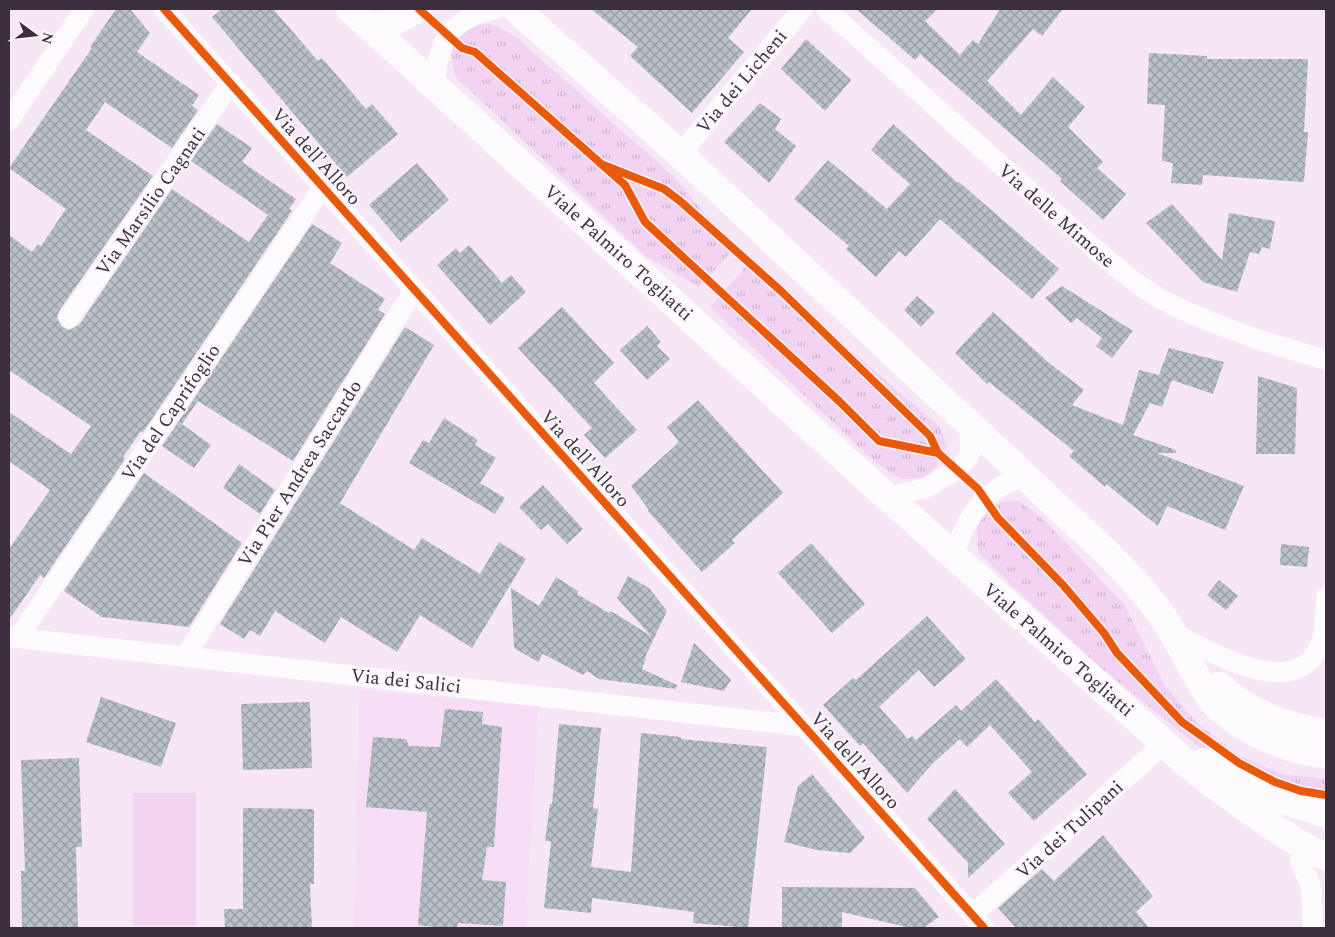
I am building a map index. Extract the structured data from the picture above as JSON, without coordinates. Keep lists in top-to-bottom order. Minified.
{"streets":{"main road":["Viale Palmiro Togliatti"],"street":["Via dei Licheni","Via dell'Alloro","Via Marsilio Cagnati","Via delle Mimose","Via del Caprifoglio","Via Pier Andrea Saccardo","Via dei Salici","Via dei Tulipani"]},"crossings":[["Via dell'Alloro","Via Marsilio Cagnati"],["Via dell'Alloro","Via del Caprifoglio"],["Via dell'Alloro","Via Pier Andrea Saccardo"],["Via dell'Alloro","Via dei Salici"],["Via dell'Alloro","Via dei Tulipani"],["Viale Palmiro Togliatti","Via dei Tulipani"],["Via del Caprifoglio","Via dei Salici"],["Via Pier Andrea Saccardo","Via dei Salici"]],"north":"right"}
